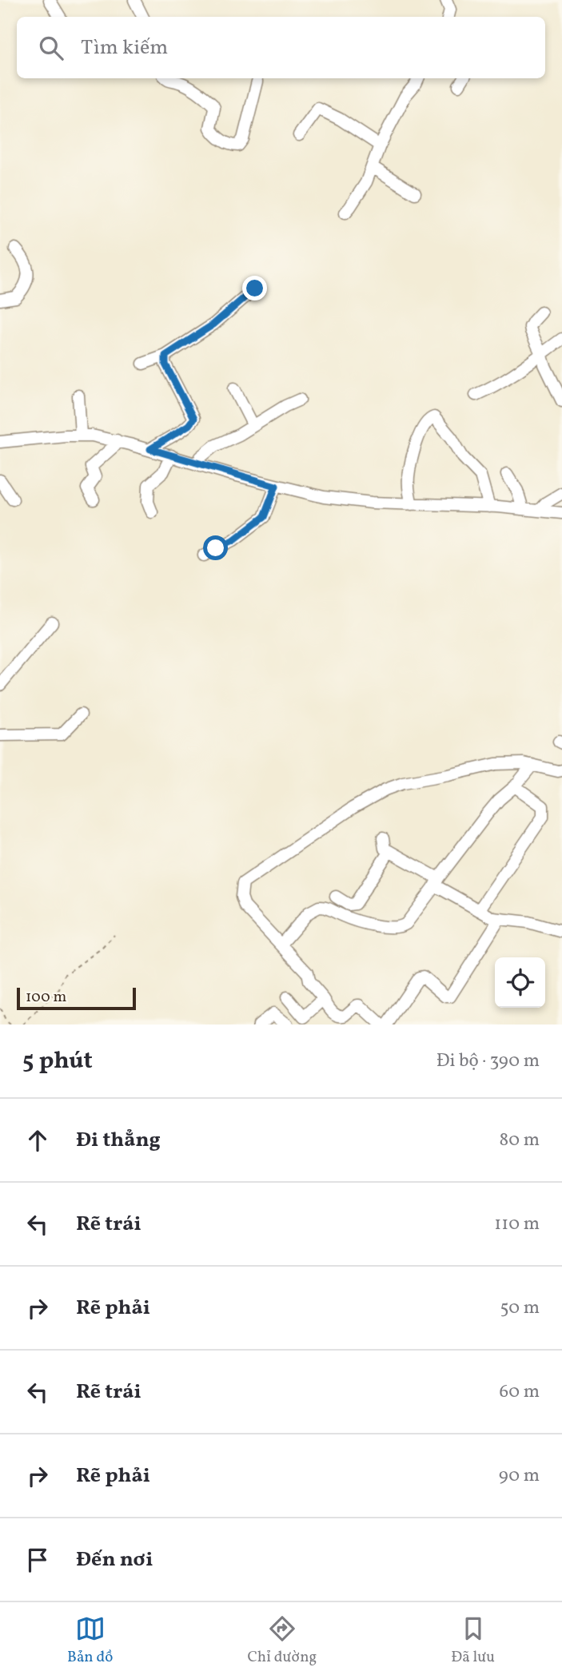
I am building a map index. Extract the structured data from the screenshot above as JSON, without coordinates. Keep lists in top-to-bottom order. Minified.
{"scale_bar":"100 m","page":{"search":"Tìm kiếm","scale":"100 m","heading":["5 phút","Đi bộ · 390 m"],"list":[["Đi thẳng","80 m"],["Rẽ trái","110 m"],["Rẽ phải","50 m"],["Rẽ trái","60 m"],["Rẽ phải","90 m"],"Đến nơi"],"nav":["Bản đồ","Chỉ đường","Đã lưu"]}}
